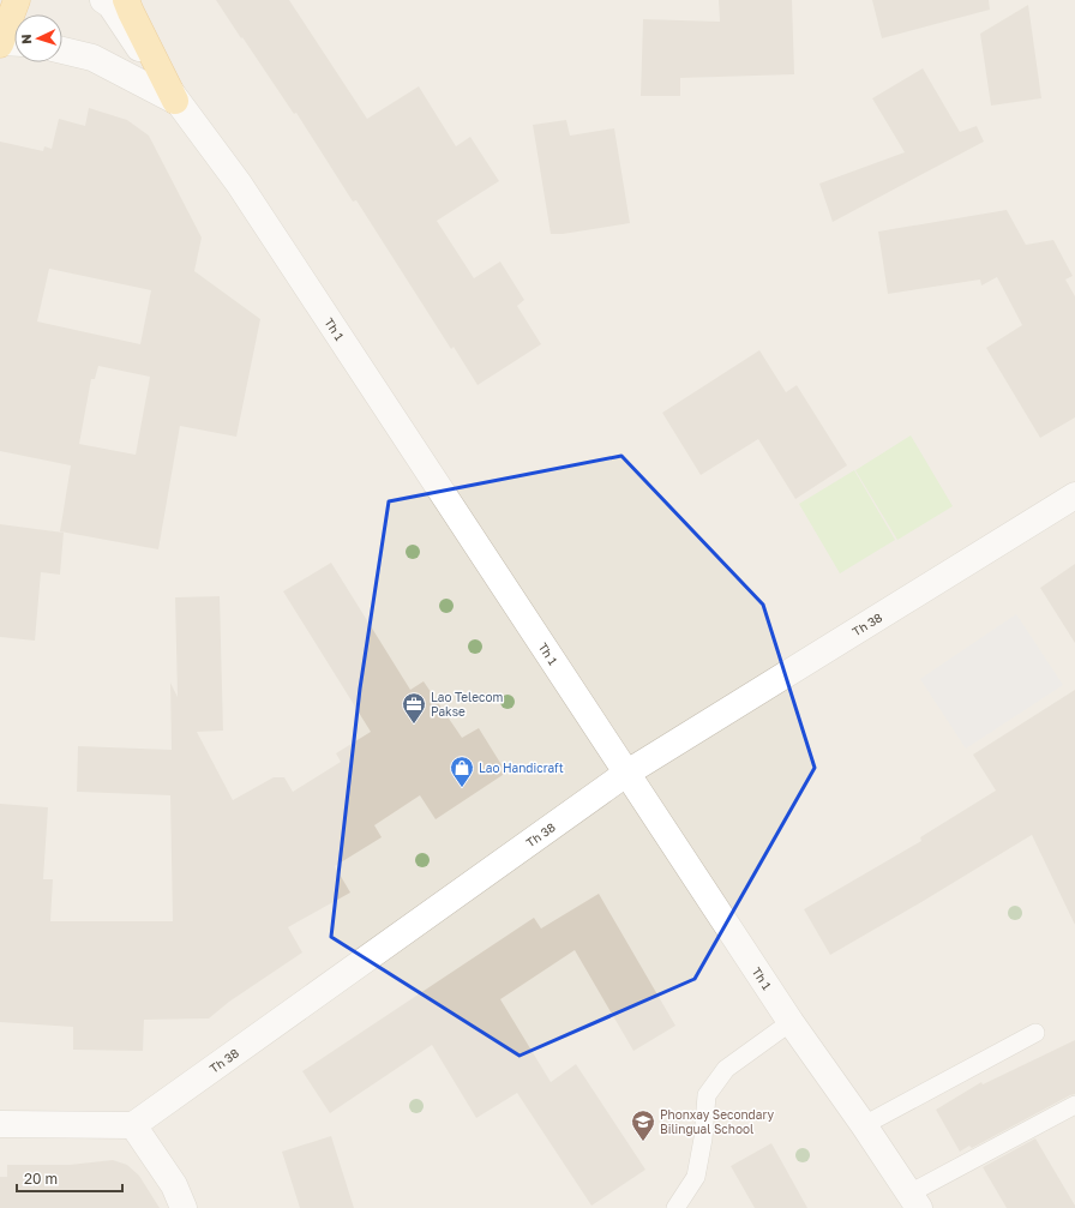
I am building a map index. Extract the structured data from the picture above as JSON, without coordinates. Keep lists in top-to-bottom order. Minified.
{"streets":{"street":["Th 1","Th 38"]},"crossings":[["Th 1","Th 38"]],"places":{"office":["Lao Telecom Pakse"],"shop":["Lao Handicraft"],"school or university":["Phonxay Secondary Bilingual School"]},"scale_bar":"20 m","north":"left"}
